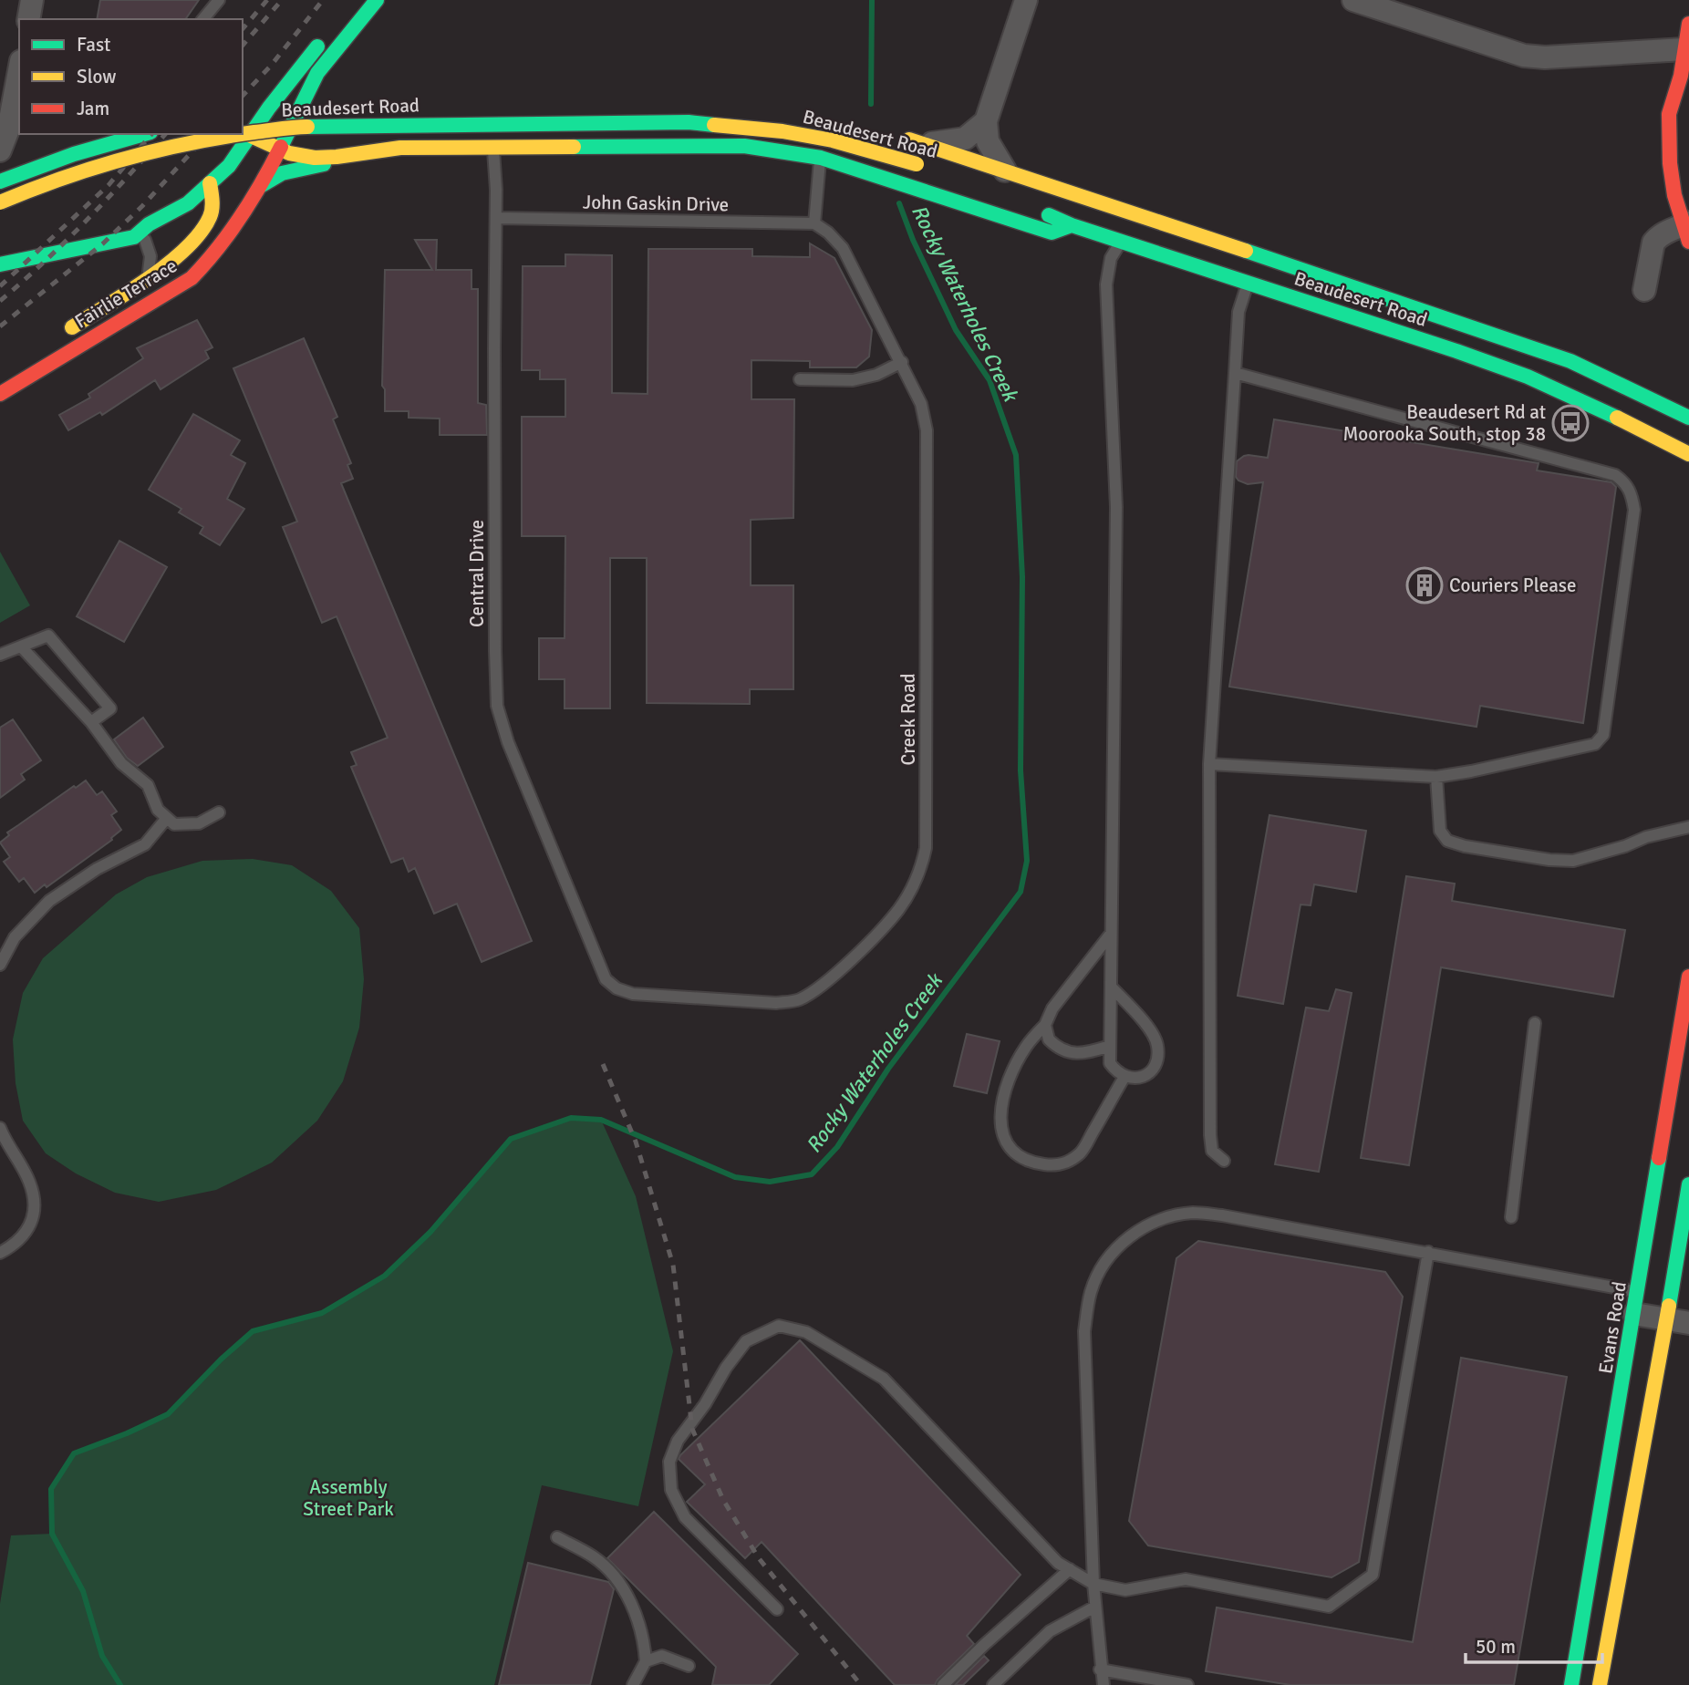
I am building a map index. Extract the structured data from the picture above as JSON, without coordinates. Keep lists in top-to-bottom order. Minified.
{"streets":{"main road":["Beaudesert Road","Fairlie Terrace","Evans Road"],"lane":["John Gaskin Drive","Central Drive","Creek Road"]},"crossings":[["John Gaskin Drive","Central Drive"],["John Gaskin Drive","Creek Road"],["Central Drive","Creek Road"]],"water":["Rocky Waterholes Creek"],"parks":["Assembly Street Park"],"places":{"bus stop":["Beaudesert Rd at Moorooka South, stop 38"],"building":["Couriers Please"]},"legend":["Fast","Slow","Jam"],"scale_bar":"50 m"}
